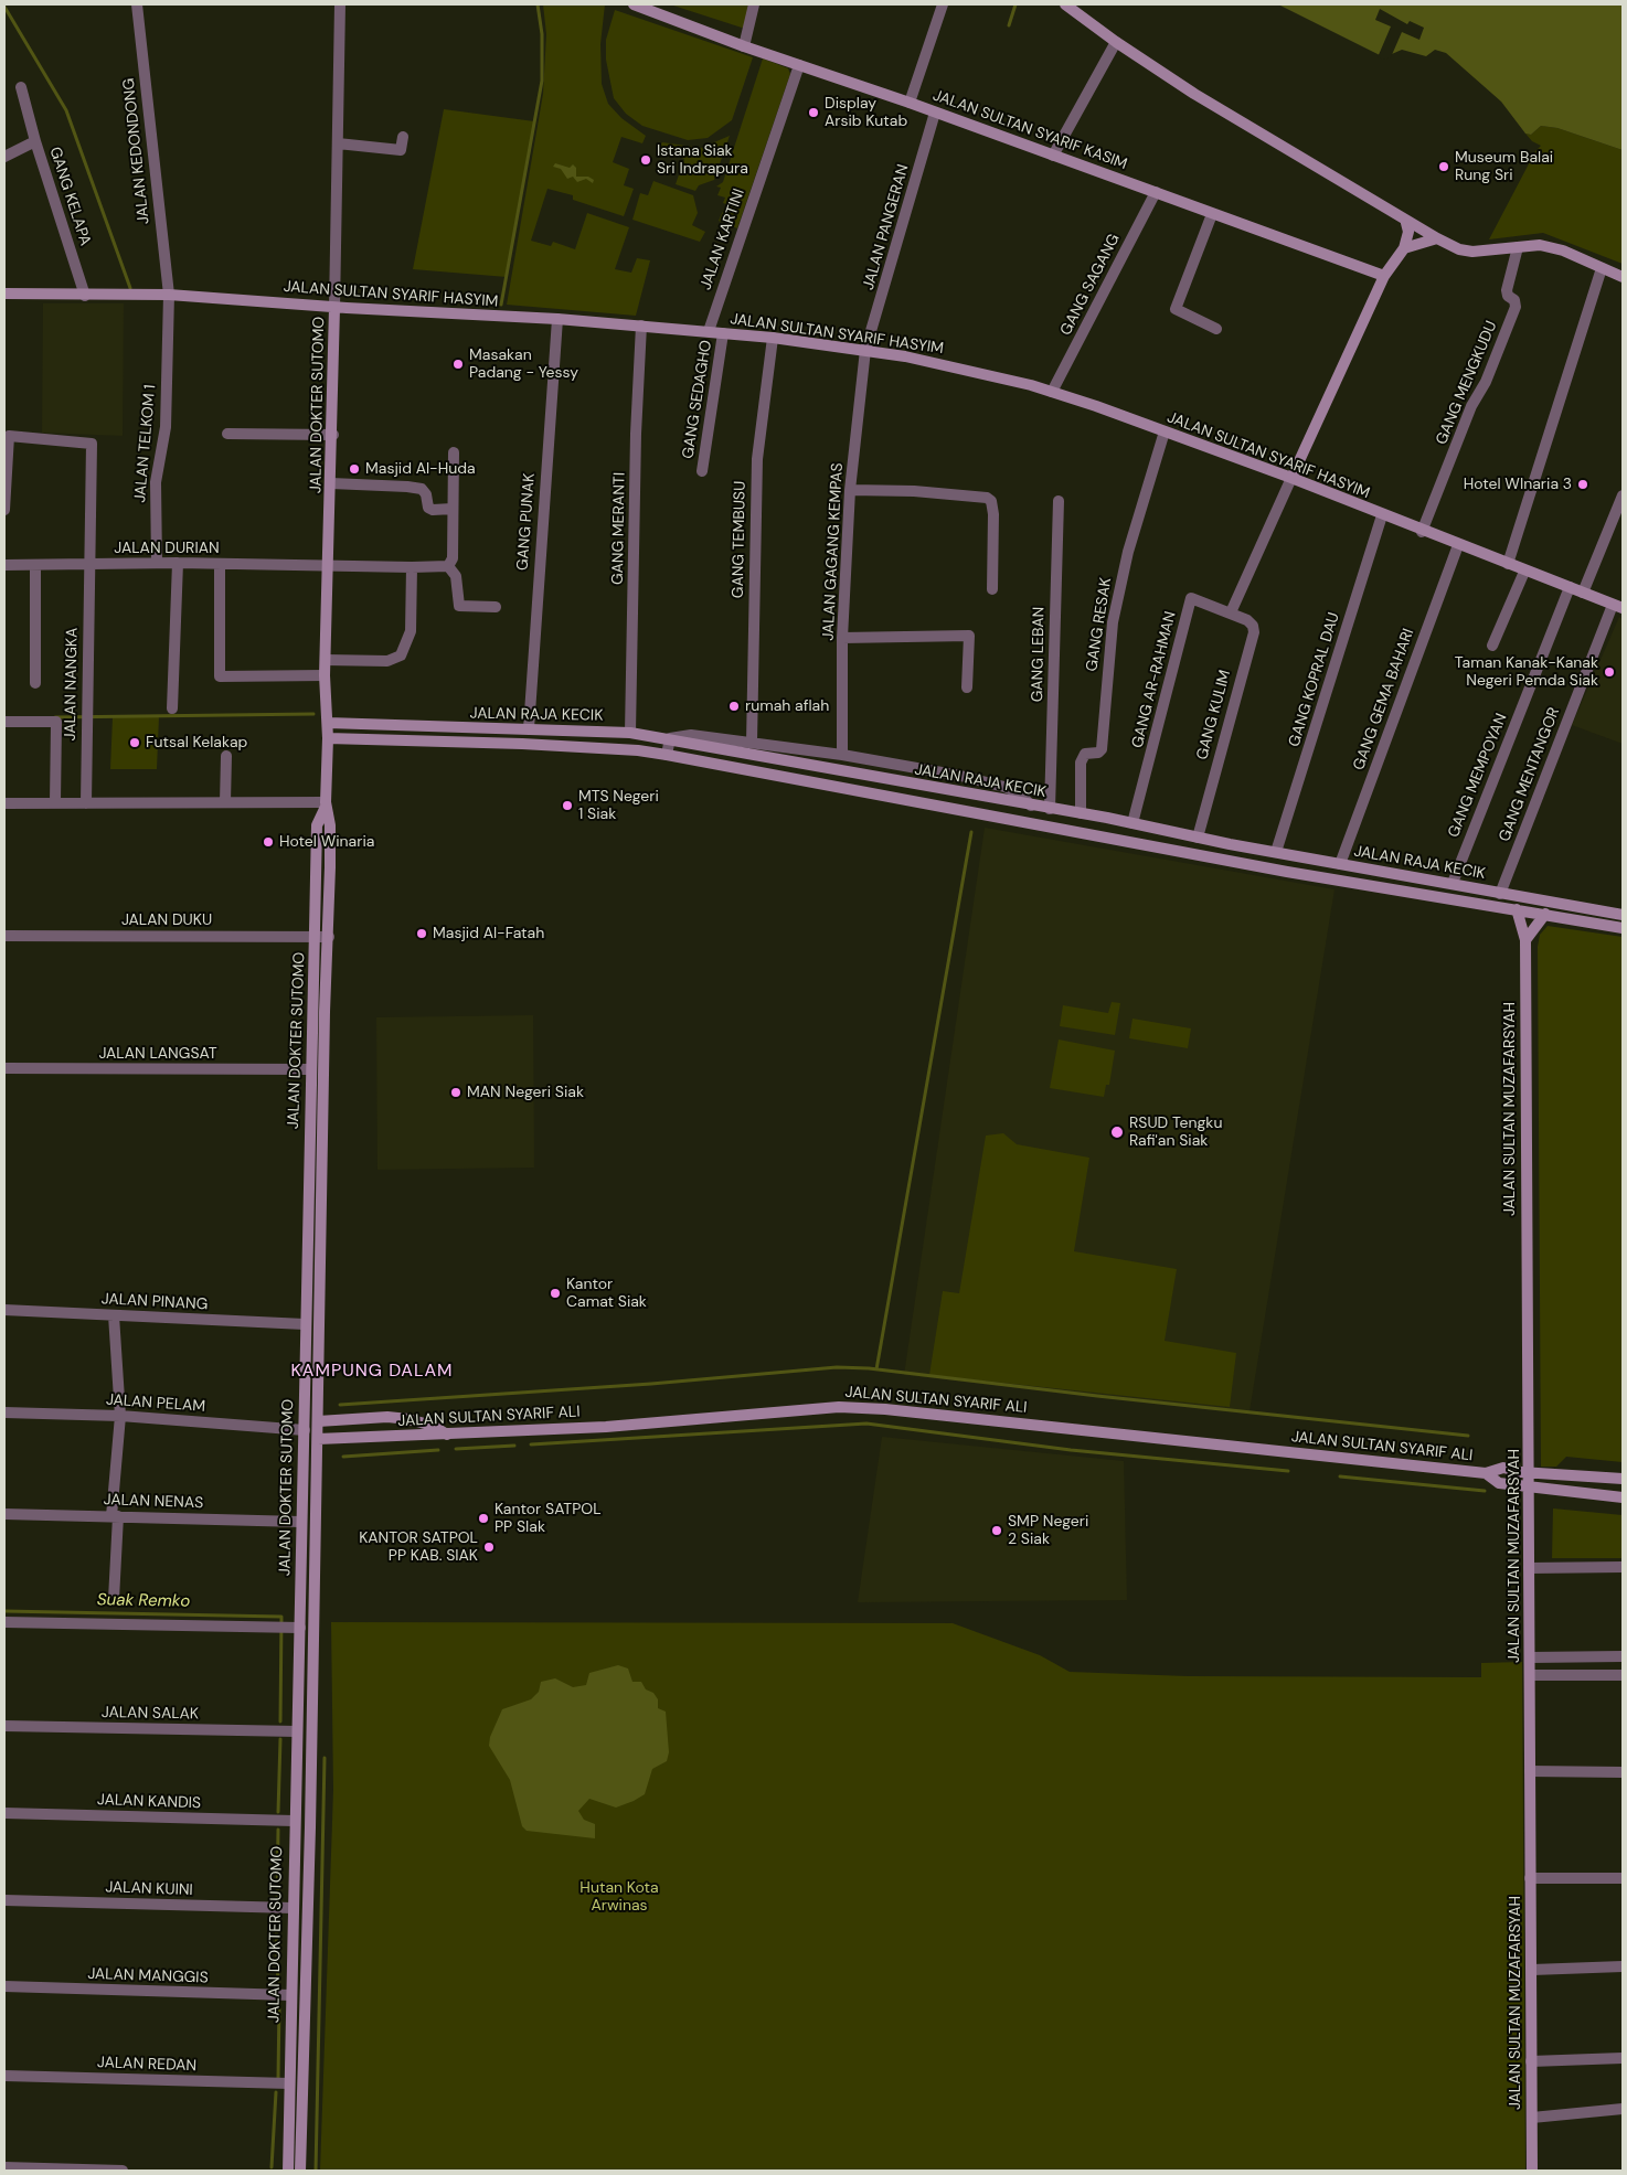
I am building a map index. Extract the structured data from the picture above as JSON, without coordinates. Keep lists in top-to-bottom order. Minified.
{"streets":{"street":["JALAN SULTAN SYARIF KASIM","JALAN KEDONDONG","GANG KELAPA","JALAN PANGERAN","JALAN KARTINI","GANG SAGANG","JALAN SULTAN SYARIF HASYIM","GANG MENGKUDU","GANG SEDAGHO","JALAN DOKTER SUTOMO","JALAN TELKOM 1","GANG PUNAK","GANG MERANTI","GANG TEMBUSU","JALAN DURIAN","JALAN GAGANG KEMPAS","GANG RESAK","GANG LEBAN","GANG AR-RAHMAN","GANG KOPRAL DAU","JALAN NANGKA","GANG GEMA BAHARI","JALAN RAJA KECIK","GANG KULIM","GANG MENTANGOR","GANG MEMPOYAN","JALAN DUKU","JALAN LANGSAT","JALAN SULTAN MUZAFARSYAH","JALAN PINANG","JALAN SULTAN SYARIF ALI","JALAN PELAM","JALAN NENAS","JALAN SALAK","JALAN KANDIS","JALAN KUINI","JALAN MANGGIS","JALAN REDAN"]},"crossings":[["JALAN SULTAN SYARIF KASIM","JALAN PANGERAN"],["JALAN SULTAN SYARIF KASIM","JALAN KARTINI"],["JALAN SULTAN SYARIF KASIM","GANG SAGANG"],["JALAN KEDONDONG","JALAN SULTAN SYARIF HASYIM"],["JALAN KEDONDONG","JALAN TELKOM 1"],["GANG KELAPA","JALAN SULTAN SYARIF HASYIM"],["JALAN PANGERAN","JALAN SULTAN SYARIF HASYIM"],["JALAN PANGERAN","JALAN GAGANG KEMPAS"],["JALAN KARTINI","JALAN SULTAN SYARIF HASYIM"],["GANG SAGANG","JALAN SULTAN SYARIF HASYIM"],["JALAN SULTAN SYARIF HASYIM","GANG MENGKUDU"],["JALAN SULTAN SYARIF HASYIM","GANG SEDAGHO"],["JALAN SULTAN SYARIF HASYIM","JALAN DOKTER SUTOMO"],["JALAN SULTAN SYARIF HASYIM","JALAN TELKOM 1"],["JALAN SULTAN SYARIF HASYIM","GANG PUNAK"],["JALAN SULTAN SYARIF HASYIM","GANG MERANTI"],["JALAN SULTAN SYARIF HASYIM","GANG TEMBUSU"],["JALAN SULTAN SYARIF HASYIM","JALAN GAGANG KEMPAS"],["JALAN SULTAN SYARIF HASYIM","GANG RESAK"],["JALAN SULTAN SYARIF HASYIM","GANG KOPRAL DAU"],["JALAN SULTAN SYARIF HASYIM","GANG GEMA BAHARI"],["JALAN SULTAN SYARIF HASYIM","GANG MENTANGOR"],["JALAN SULTAN SYARIF HASYIM","GANG MEMPOYAN"],["JALAN DOKTER SUTOMO","JALAN DURIAN"],["JALAN DOKTER SUTOMO","JALAN RAJA KECIK"],["JALAN DOKTER SUTOMO","JALAN DUKU"],["JALAN DOKTER SUTOMO","JALAN LANGSAT"],["JALAN DOKTER SUTOMO","JALAN PINANG"],["JALAN DOKTER SUTOMO","JALAN SULTAN SYARIF ALI"],["JALAN DOKTER SUTOMO","JALAN PELAM"],["JALAN DOKTER SUTOMO","JALAN NENAS"],["JALAN DOKTER SUTOMO","JALAN SALAK"],["JALAN DOKTER SUTOMO","JALAN KANDIS"],["JALAN DOKTER SUTOMO","JALAN KUINI"],["JALAN DOKTER SUTOMO","JALAN MANGGIS"],["JALAN DOKTER SUTOMO","JALAN REDAN"],["JALAN TELKOM 1","JALAN DURIAN"],["GANG PUNAK","JALAN RAJA KECIK"],["GANG MERANTI","JALAN RAJA KECIK"],["JALAN DURIAN","JALAN NANGKA"],["GANG RESAK","JALAN RAJA KECIK"],["GANG LEBAN","JALAN RAJA KECIK"],["GANG AR-RAHMAN","JALAN RAJA KECIK"],["GANG AR-RAHMAN","GANG KULIM"],["GANG KOPRAL DAU","JALAN RAJA KECIK"],["GANG GEMA BAHARI","JALAN RAJA KECIK"],["JALAN RAJA KECIK","GANG KULIM"],["JALAN RAJA KECIK","GANG MENTANGOR"],["JALAN RAJA KECIK","GANG MEMPOYAN"],["JALAN RAJA KECIK","JALAN SULTAN MUZAFARSYAH"],["JALAN SULTAN MUZAFARSYAH","JALAN SULTAN SYARIF ALI"]],"districts":["KAMPUNG DALAM"],"water":["Suak Remko"],"parks":["Hutan Kota Arwinas"],"places":["Display Arsib Kutab","Istana Siak Sri Indrapura","Museum Balai Rung Sri","Masakan Padang - Yessy","Masjid Al-Huda","Hotel WInaria 3","Taman Kanak-Kanak Negeri Pemda Siak","rumah aflah","Futsal Kelakap","MTS Negeri 1 Siak","Hotel Winaria","Masjid Al-Fatah","MAN Negeri Siak","RSUD Tengku Rafi'an Siak","Kantor Camat Siak","Kantor SATPOL PP SIak","SMP Negeri 2 Siak","KANTOR SATPOL PP KAB. SIAK"]}
